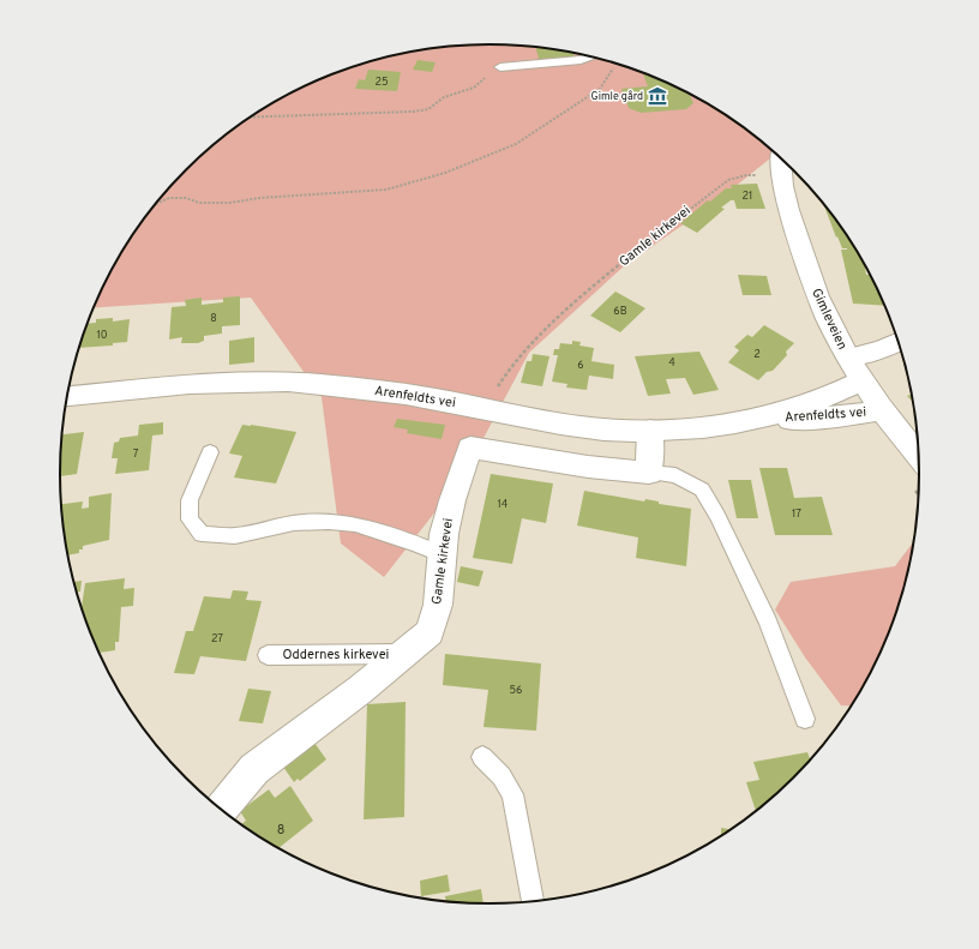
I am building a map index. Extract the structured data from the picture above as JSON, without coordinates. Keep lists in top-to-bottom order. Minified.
{"streets":{"street":["Gamle kirkevei","Gimleveien","Arenfeldts vei"],"lane":["Oddernes kirkevei"]},"crossings":[["Gamle kirkevei","Arenfeldts vei"],["Gamle kirkevei","Oddernes kirkevei"],["Gimleveien","Arenfeldts vei"]],"places":{"museum":["Gimle gård"]},"house_numbers":["25","21","6B","8","10","2","4","6","7","14","17","27","56","8"]}
